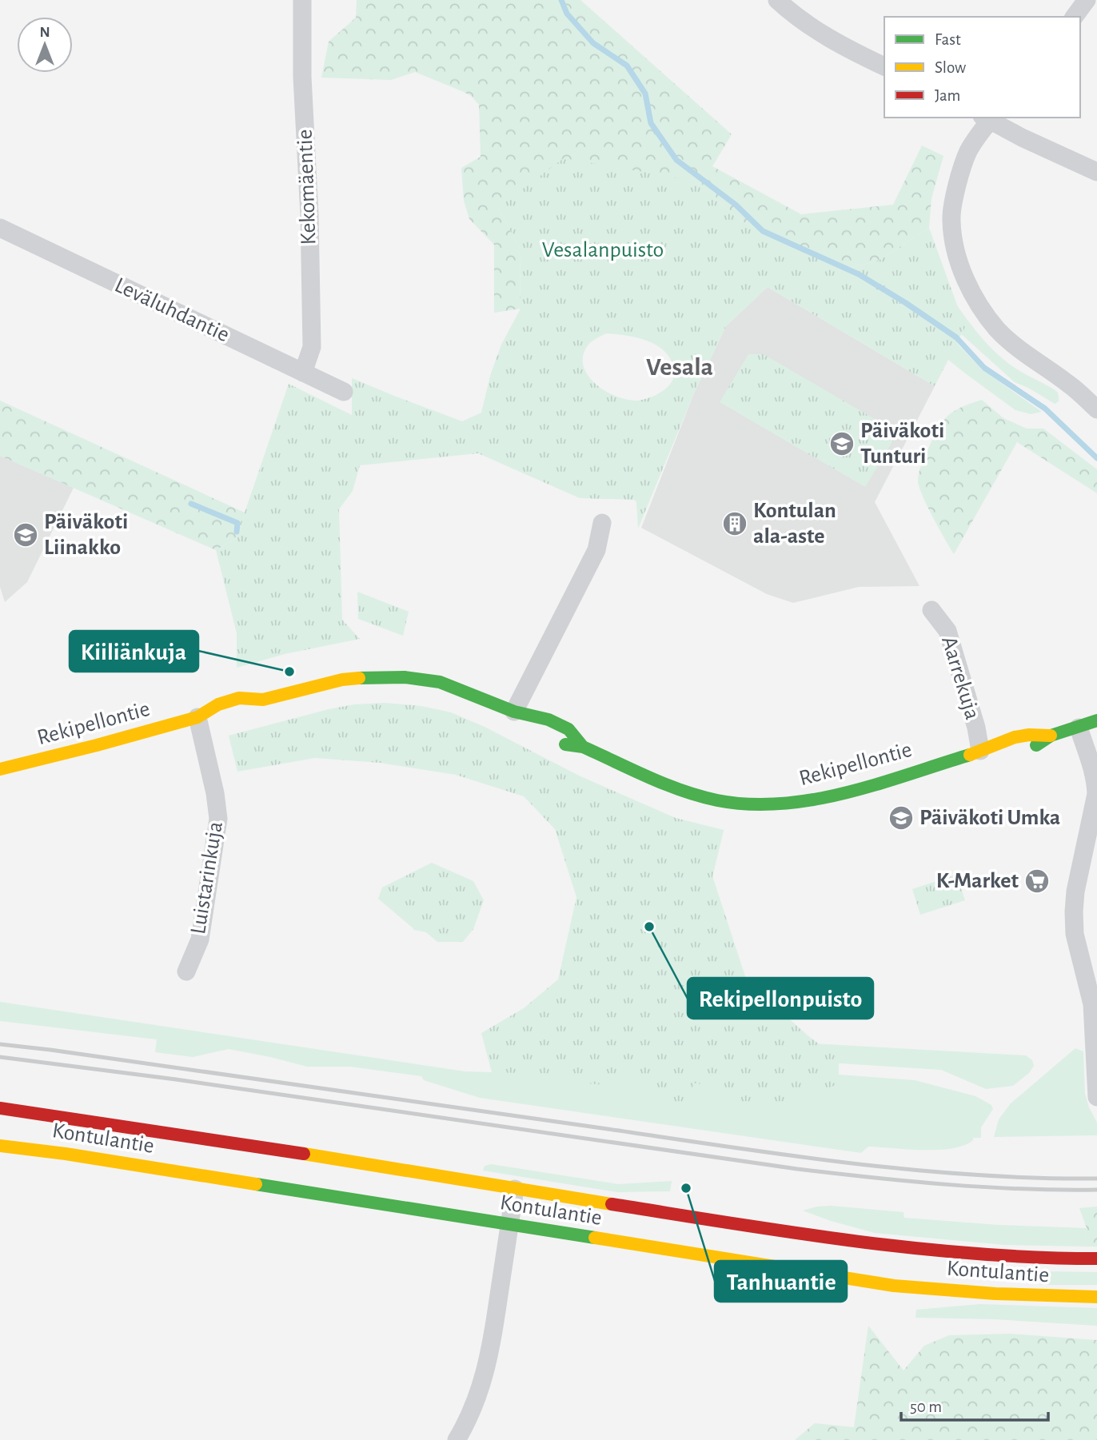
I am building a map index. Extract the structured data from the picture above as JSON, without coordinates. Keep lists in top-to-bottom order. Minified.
{"streets":{"main road":["Rekipellontie","Kontulantie"],"street":["Kekomäentie","Leväluhdantie","Aarrekuja","Luistarinkuja"]},"crossings":[["Kekomäentie","Leväluhdantie"],["Aarrekuja","Rekipellontie"],["Rekipellontie","Luistarinkuja"]],"districts":["Vesala"],"parks":["Vesalanpuisto"],"places":{"school or university":["Päiväkoti Tunturi","Päiväkoti Liinakko","Päiväkoti Umka"],"building":["Kontulan ala-aste"],"other":["Kiiliänkuja","Rekipellonpuisto","Tanhuantie"],"supermarket":["K-Market"]},"legend":["Fast","Slow","Jam"],"scale_bar":"50 m","north":"top"}
